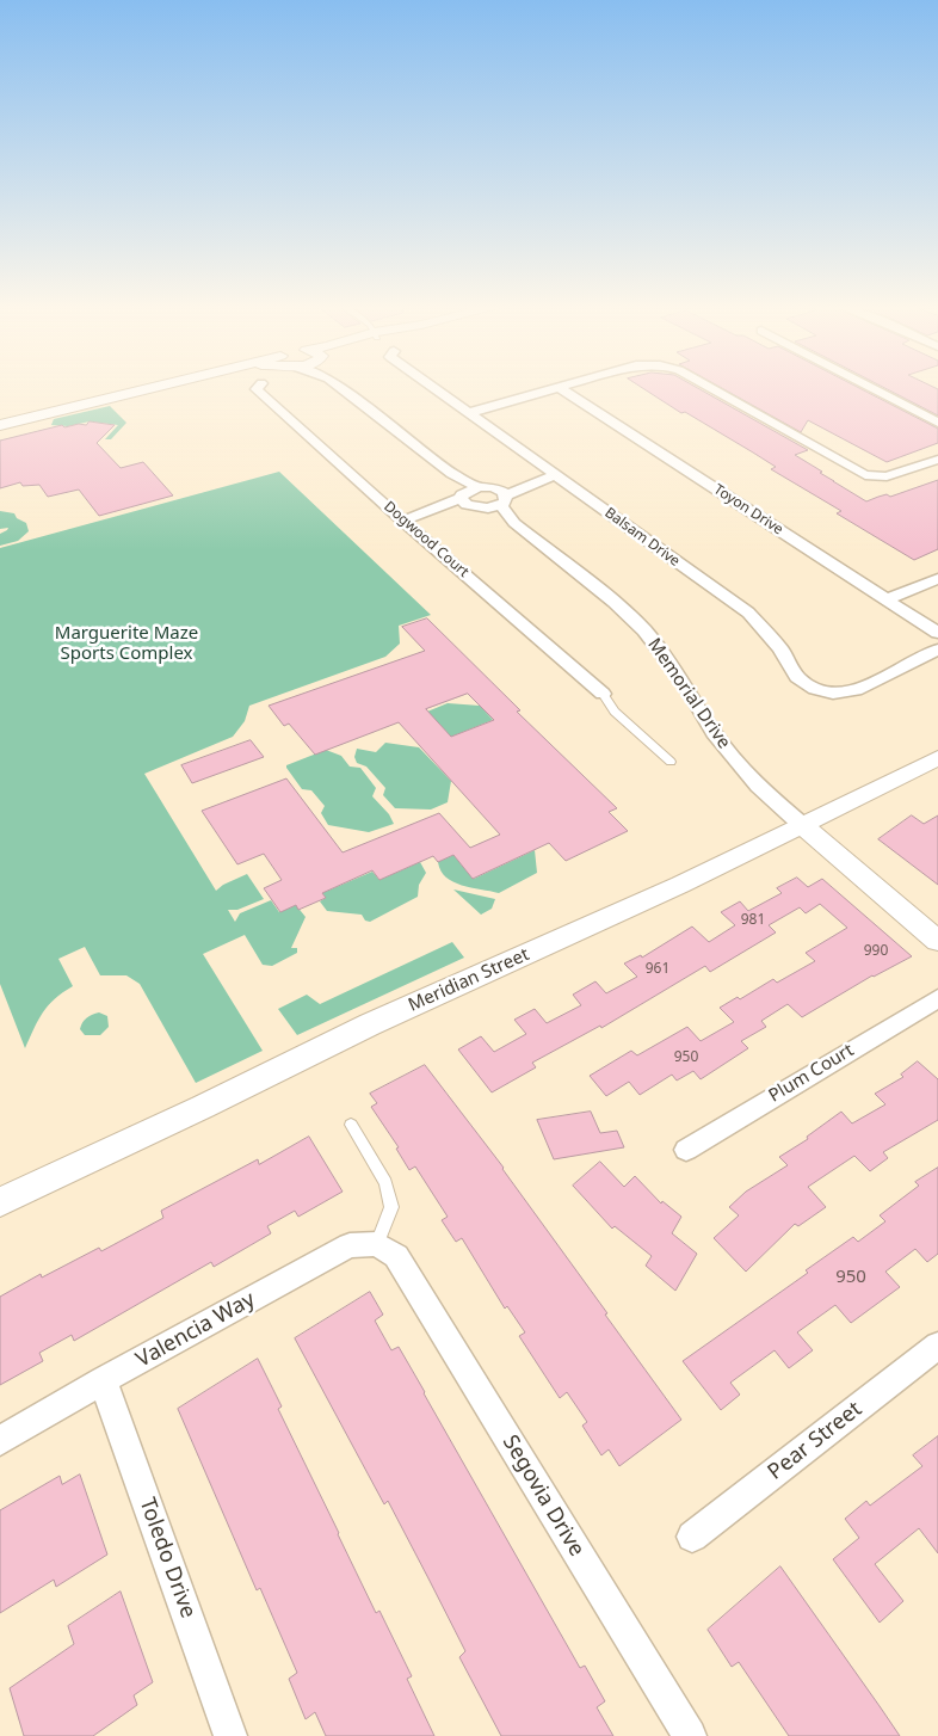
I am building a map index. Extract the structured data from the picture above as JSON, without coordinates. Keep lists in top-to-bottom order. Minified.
{"streets":{"street":["Toyon Drive","Balsam Drive","Dogwood Court","Memorial Drive","Meridian Street","Plum Court","Valencia Way","Pear Street","Segovia Drive","Toledo Drive"]},"crossings":[["Memorial Drive","Meridian Street"],["Valencia Way","Segovia Drive"],["Valencia Way","Toledo Drive"]],"parks":["Marguerite Maze Sports Complex"],"house_numbers":["981","990","961","950","950"]}
